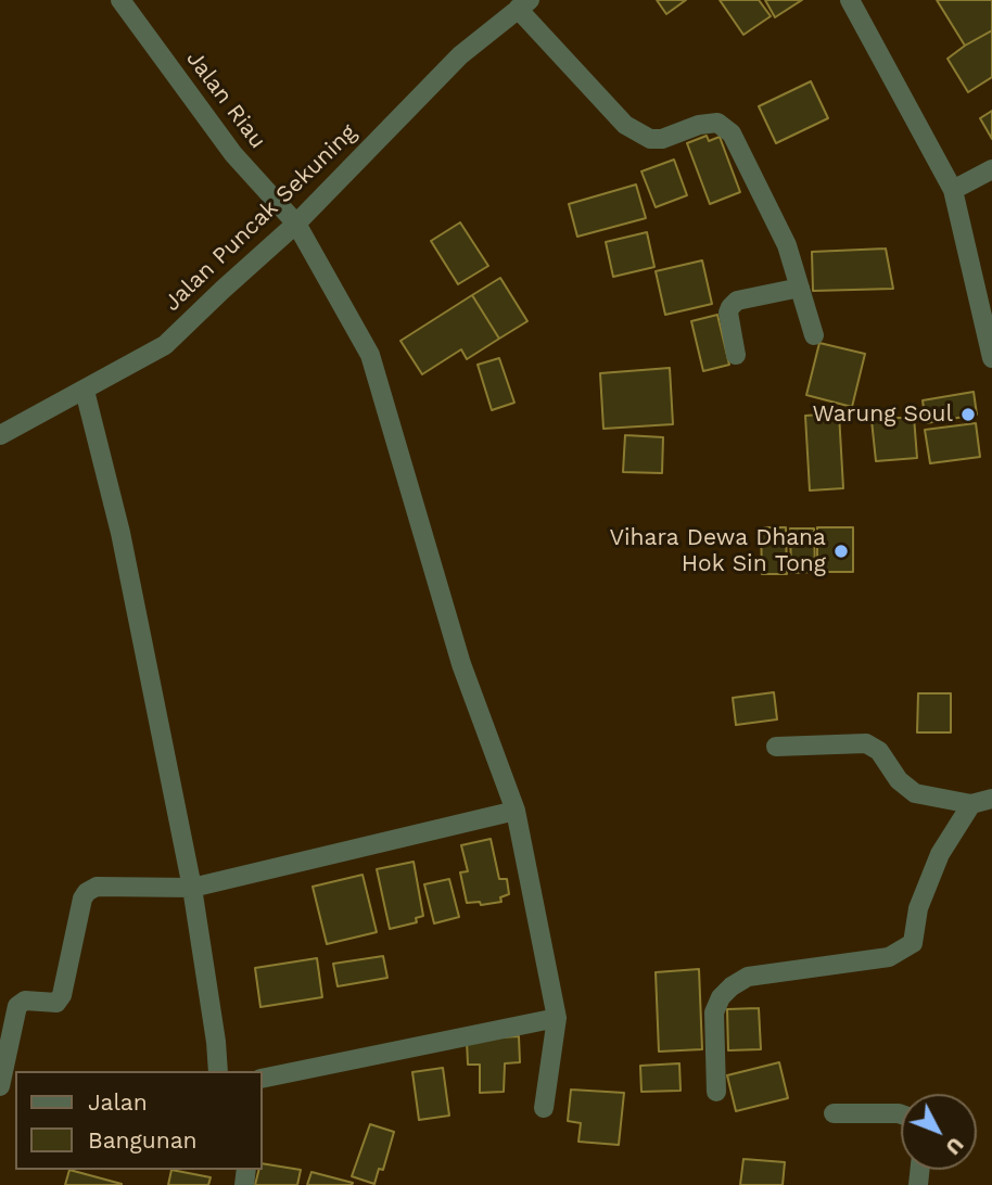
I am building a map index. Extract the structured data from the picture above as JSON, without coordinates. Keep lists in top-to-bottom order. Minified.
{"streets":{"street":["Jalan Riau","Jalan Puncak Sekuning"]},"crossings":[["Jalan Riau","Jalan Puncak Sekuning"]],"places":["Warung Soul","Vihara Dewa Dhana Hok Sin Tong"],"legend":["Jalan","Bangunan"],"north":"bottom right"}
